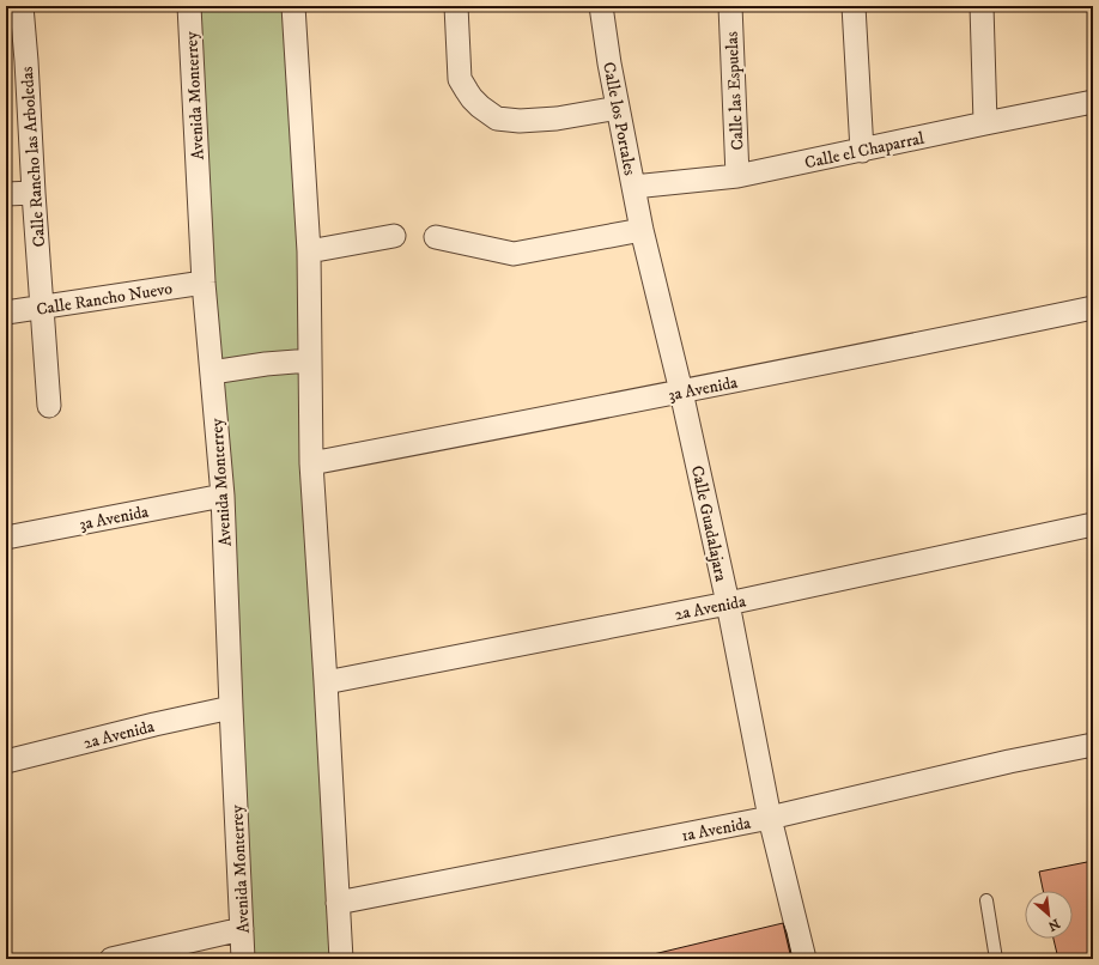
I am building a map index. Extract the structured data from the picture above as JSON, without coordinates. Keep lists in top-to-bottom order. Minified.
{"streets":{"street":["Calle las Espuelas","Avenida Monterrey","Calle los Portales","Calle el Chaparral","Calle Rancho las Arboledas","Calle Rancho Nuevo","3a Avenida","Calle Guadalajara","2a Avenida","1a Avenida"]},"crossings":[["Calle las Espuelas","Calle el Chaparral"],["Avenida Monterrey","Calle Rancho Nuevo"],["Avenida Monterrey","3a Avenida"],["Avenida Monterrey","2a Avenida"],["Calle los Portales","Calle el Chaparral"],["Calle los Portales","Calle Guadalajara"],["Calle Rancho las Arboledas","Calle Rancho Nuevo"],["3a Avenida","Calle Guadalajara"],["Calle Guadalajara","2a Avenida"],["Calle Guadalajara","1a Avenida"]],"north":"bottom right"}
